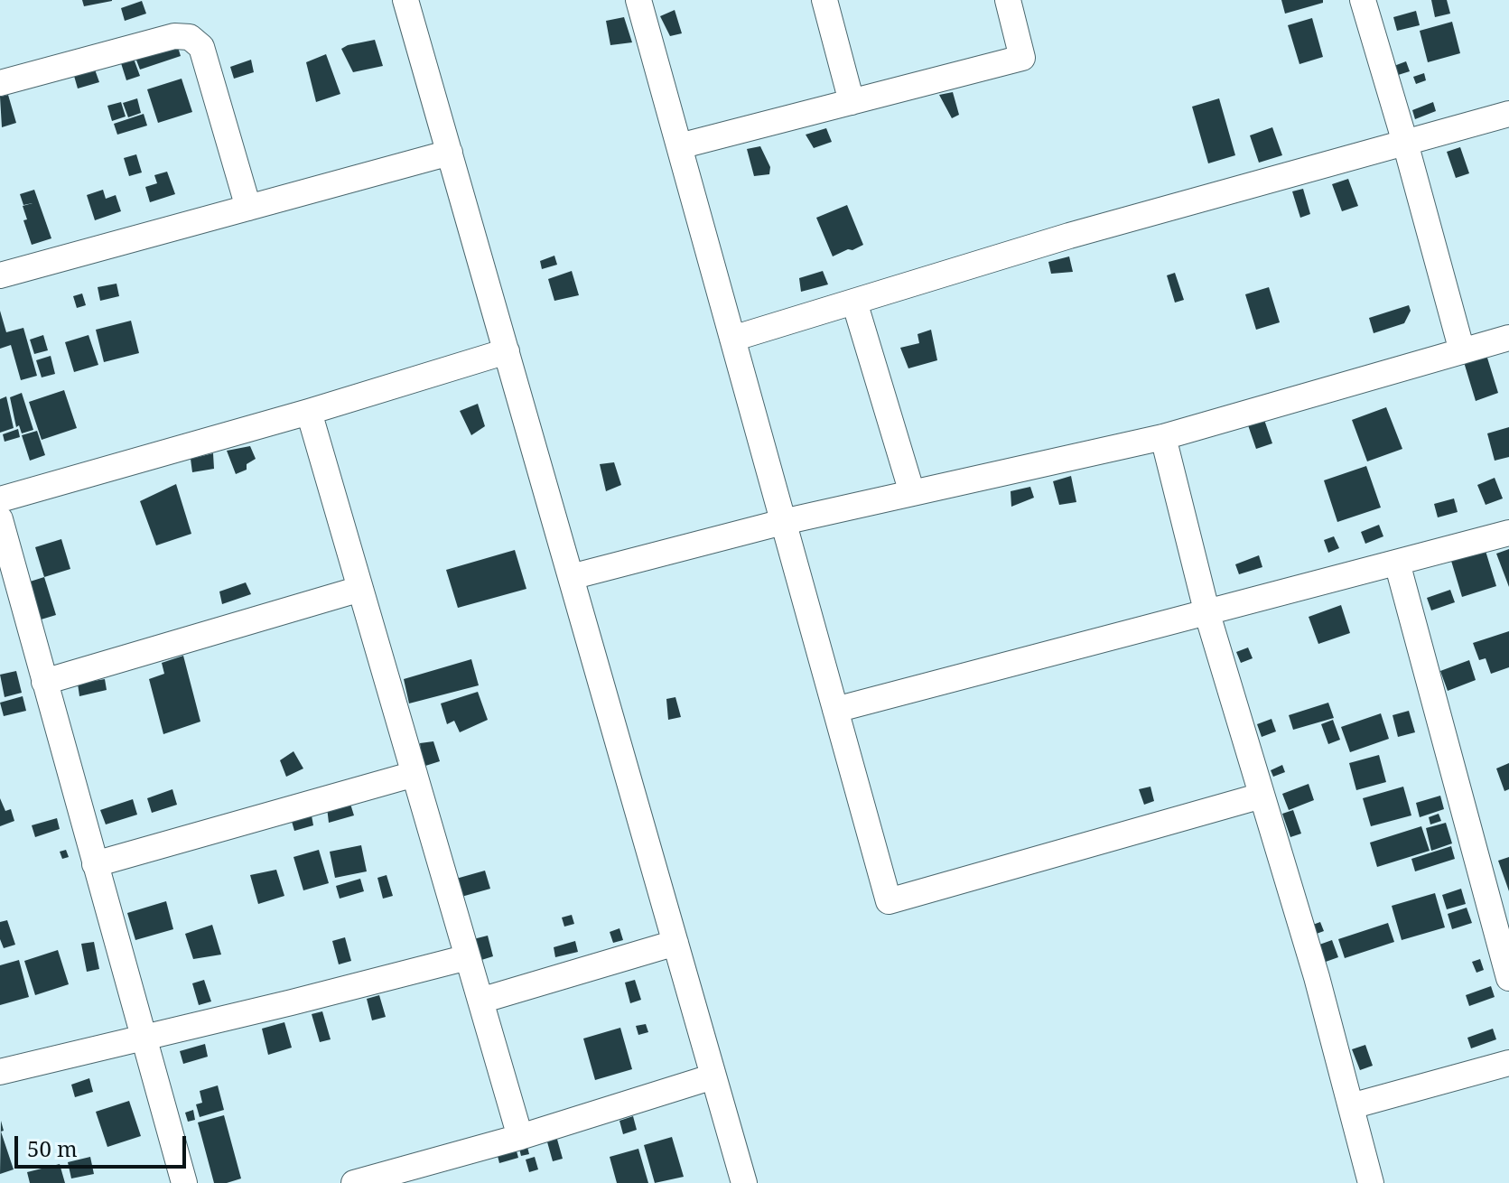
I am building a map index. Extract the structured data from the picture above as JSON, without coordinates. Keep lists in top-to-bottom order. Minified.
{"scale_bar":"50 m"}
